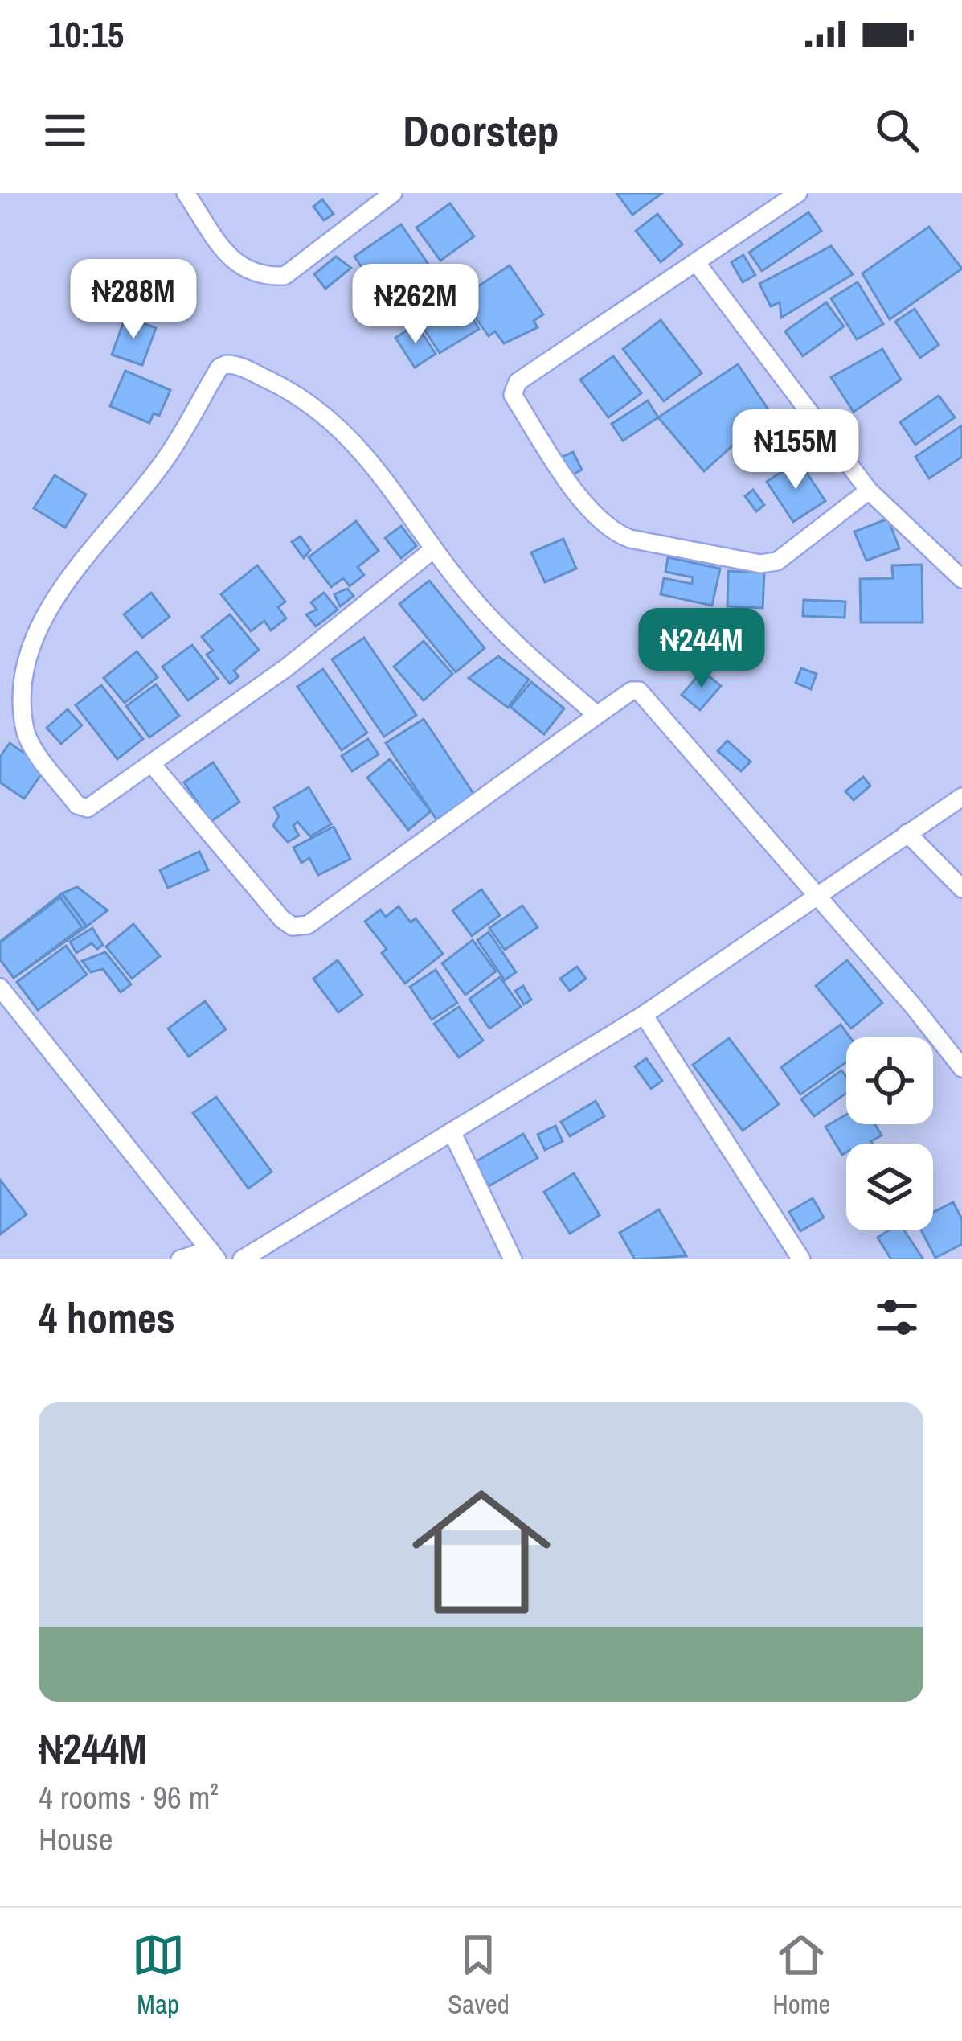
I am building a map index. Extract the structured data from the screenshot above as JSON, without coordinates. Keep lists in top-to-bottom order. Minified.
{"page":{"status":"10:15","header":"Doorstep","price":["₦288M","₦262M","₦155M","₦244M"],"heading":"4 homes","list":[{"name":"₦244M","note":"4 rooms · 96 m² · House"}],"tabs":["Map","Saved","Home"]}}
